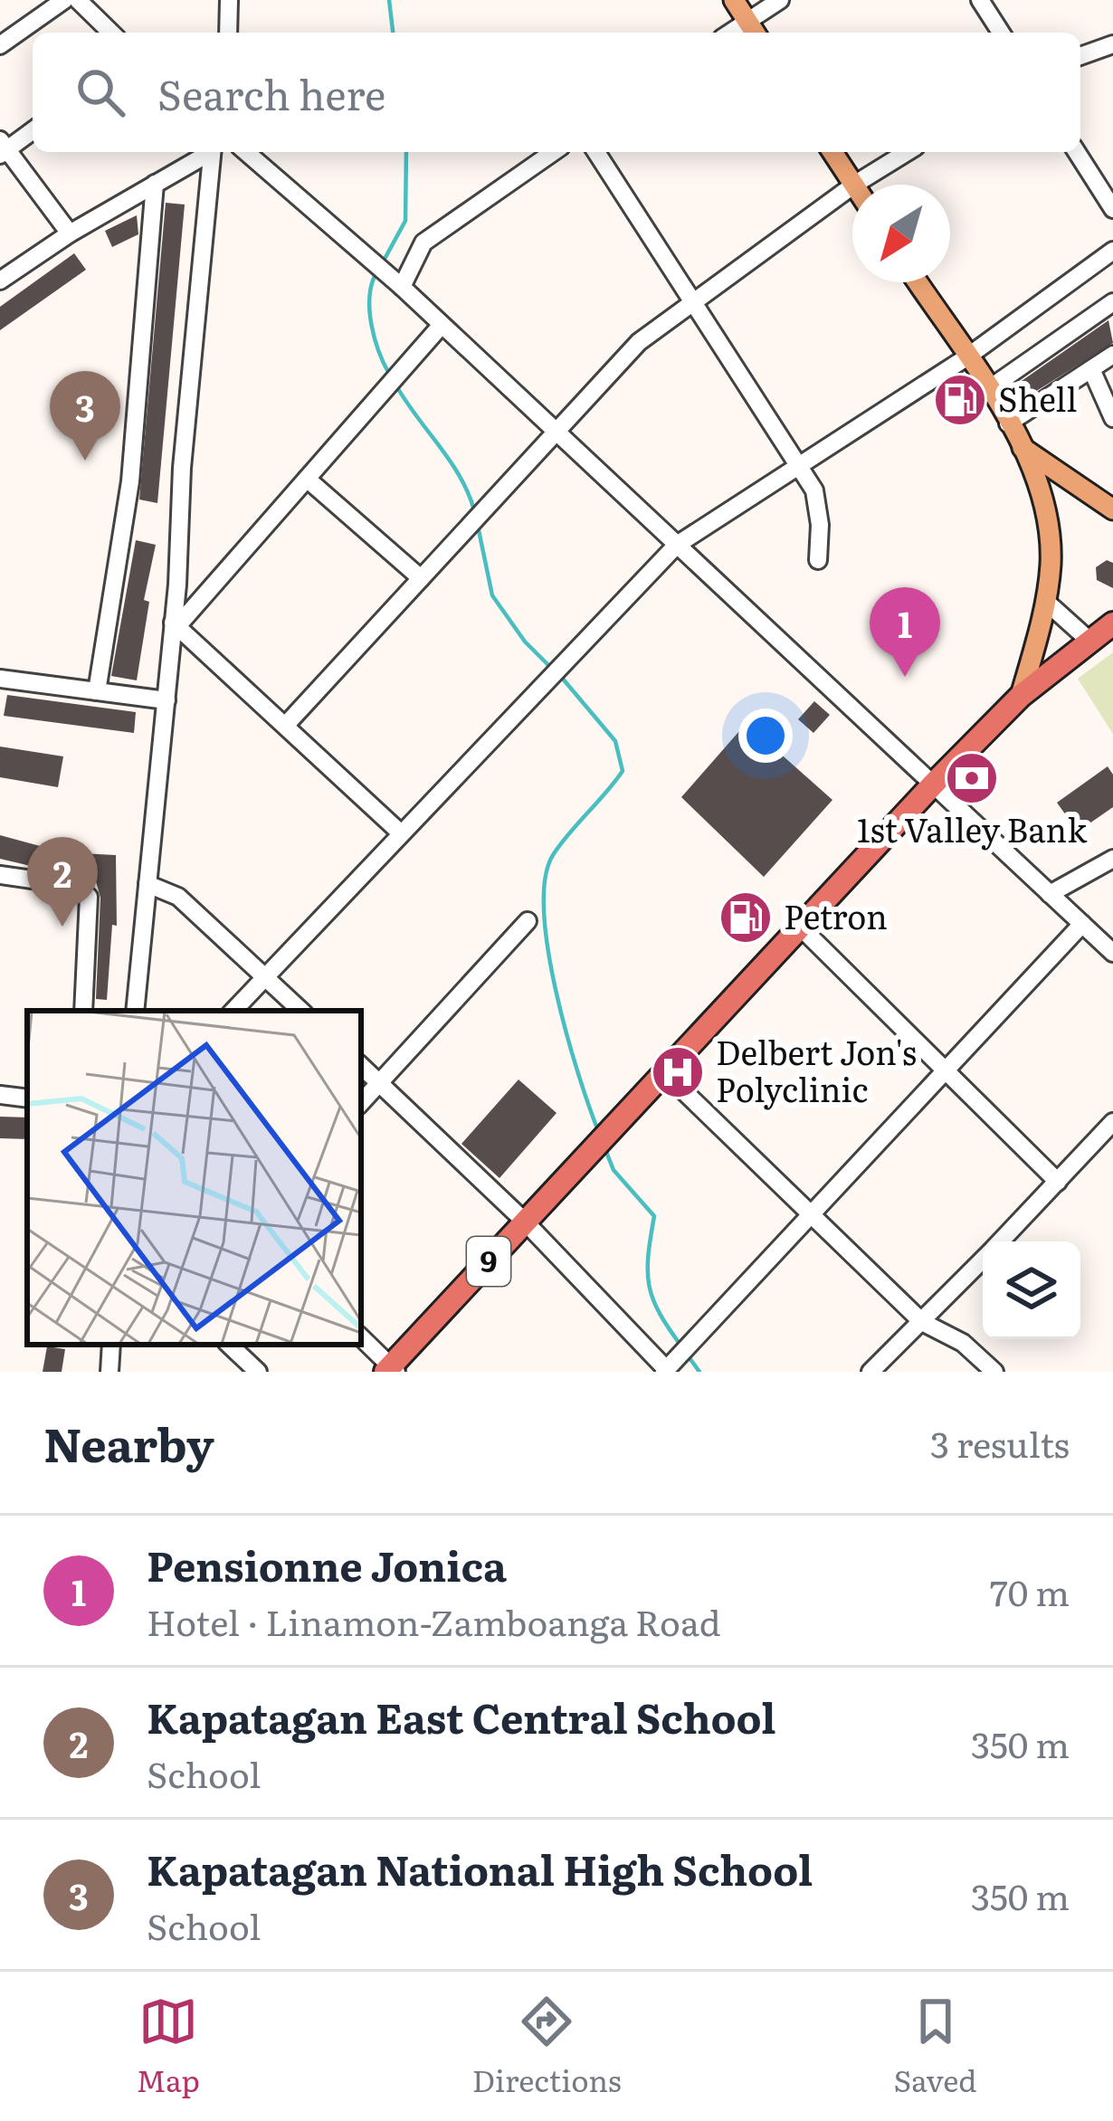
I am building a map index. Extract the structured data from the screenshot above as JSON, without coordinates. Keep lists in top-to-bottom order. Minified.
{"streets":{"highway":["9"]},"places":{"fuel station":["Shell","Petron"],"bank":["1st Valley Bank"],"hospital":["Delbert Jon's Polyclinic"]},"north":"bottom left","page":{"search":"Search here","pins":["3","1","2"],"heading":["Nearby","3 results"],"list":[{"mark":"1","name":"Pensionne Jonica","note":"Hotel · Linamon-Zamboanga Road","value":"70 m"},{"mark":"2","name":"Kapatagan East Central School","note":"School","value":"350 m"},{"mark":"3","name":"Kapatagan National High School","note":"School","value":"350 m"}],"nav":["Map","Directions","Saved"]}}
